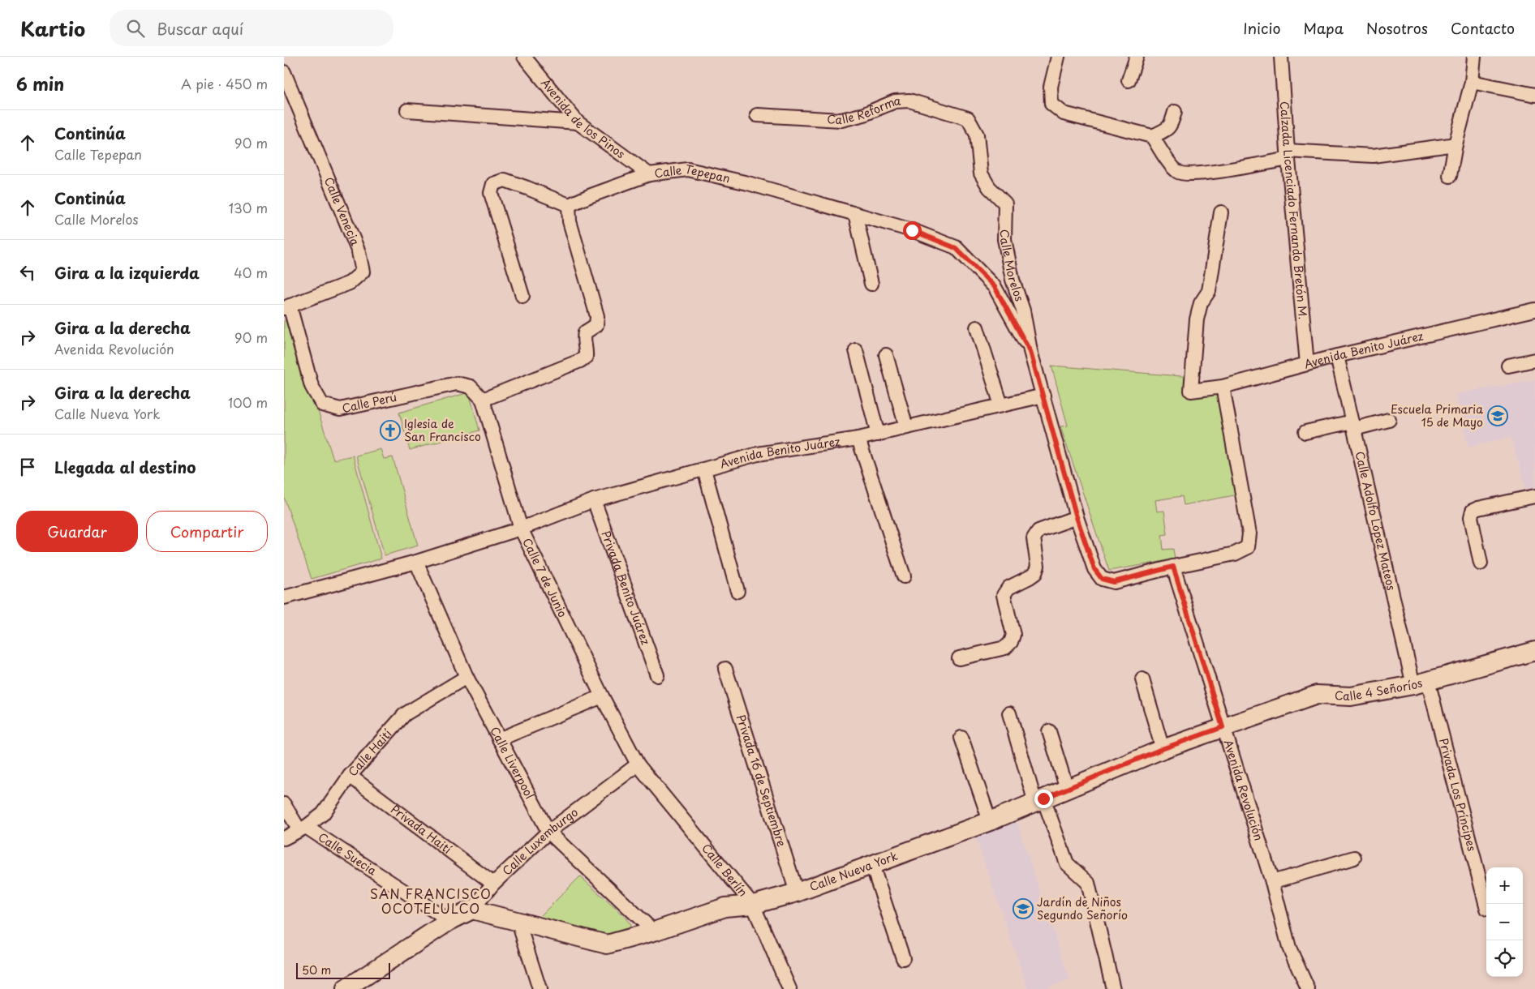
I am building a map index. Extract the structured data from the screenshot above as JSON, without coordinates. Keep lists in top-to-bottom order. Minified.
{"streets":{"street":["Calle Reforma","Avenida de los Pinos","Calle Tepepan","Calzada Licenciado Fernando Bretón M.","Calle Venecia","Calle Morelos","Avenida Benito Juárez","Calle Perú","Calle Adolfo López Mateos","Calle 7 de Junio","Privada Benito Juárez","Calle 4 Señoríos","Calle Haití","Calle Liverpool","Privada 16 de Septiembre","Avenida Revolución","Privada Los Príncipes","Privada Haití","Calle Luxemburgo","Calle Suecia","Calle Berlín","Calle Nueva York"]},"crossings":[["Calle Reforma","Calle Morelos"],["Avenida de los Pinos","Calle Tepepan"],["Calle Tepepan","Calle Morelos"],["Calzada Licenciado Fernando Bretón M.","Avenida Benito Juárez"],["Calle Venecia","Calle Perú"],["Calle Morelos","Avenida Benito Juárez"],["Calle Morelos","Avenida Revolución"],["Avenida Benito Juárez","Calle Adolfo López Mateos"],["Avenida Benito Juárez","Calle 7 de Junio"],["Avenida Benito Juárez","Privada Benito Juárez"],["Avenida Benito Juárez","Calle Liverpool"],["Calle Perú","Calle 7 de Junio"],["Calle Adolfo López Mateos","Calle 4 Señoríos"],["Calle Adolfo López Mateos","Privada Los Príncipes"],["Calle 7 de Junio","Calle Luxemburgo"],["Calle 7 de Junio","Calle Berlín"],["Calle 4 Señoríos","Avenida Revolución"],["Calle 4 Señoríos","Privada Los Príncipes"],["Calle 4 Señoríos","Calle Nueva York"],["Calle Haití","Calle Liverpool"],["Calle Haití","Privada Haití"],["Calle Haití","Calle Suecia"],["Calle Liverpool","Calle Luxemburgo"],["Calle Liverpool","Calle Nueva York"],["Privada 16 de Septiembre","Calle Nueva York"],["Avenida Revolución","Calle Nueva York"],["Privada Haití","Calle Luxemburgo"],["Calle Luxemburgo","Calle Suecia"],["Calle Luxemburgo","Calle Berlín"],["Calle Luxemburgo","Calle Nueva York"],["Calle Berlín","Calle Nueva York"]],"districts":["SAN FRANCISCO OCOTELULCO"],"places":{"school or university":["Escuela Primaria 15 de Mayo","Jardín de Niños Segundo Señorío"],"church":["Iglesia de San Francisco"]},"scale_bar":"50 m","page":{"header":"Kartio","search":"Buscar aquí","nav":["Inicio","Mapa","Nosotros","Contacto"],"heading":["6 min","A pie · 450 m"],"list":[["Continúa","Calle Tepepan","90 m"],["Continúa","Calle Morelos","130 m"],["Gira a la izquierda","40 m"],["Gira a la derecha","Avenida Revolución","90 m"],["Gira a la derecha","Calle Nueva York","100 m"],"Llegada al destino"],"buttons":["Guardar","Compartir"],"map_buttons":["+","−"],"scale":"50 m"}}
